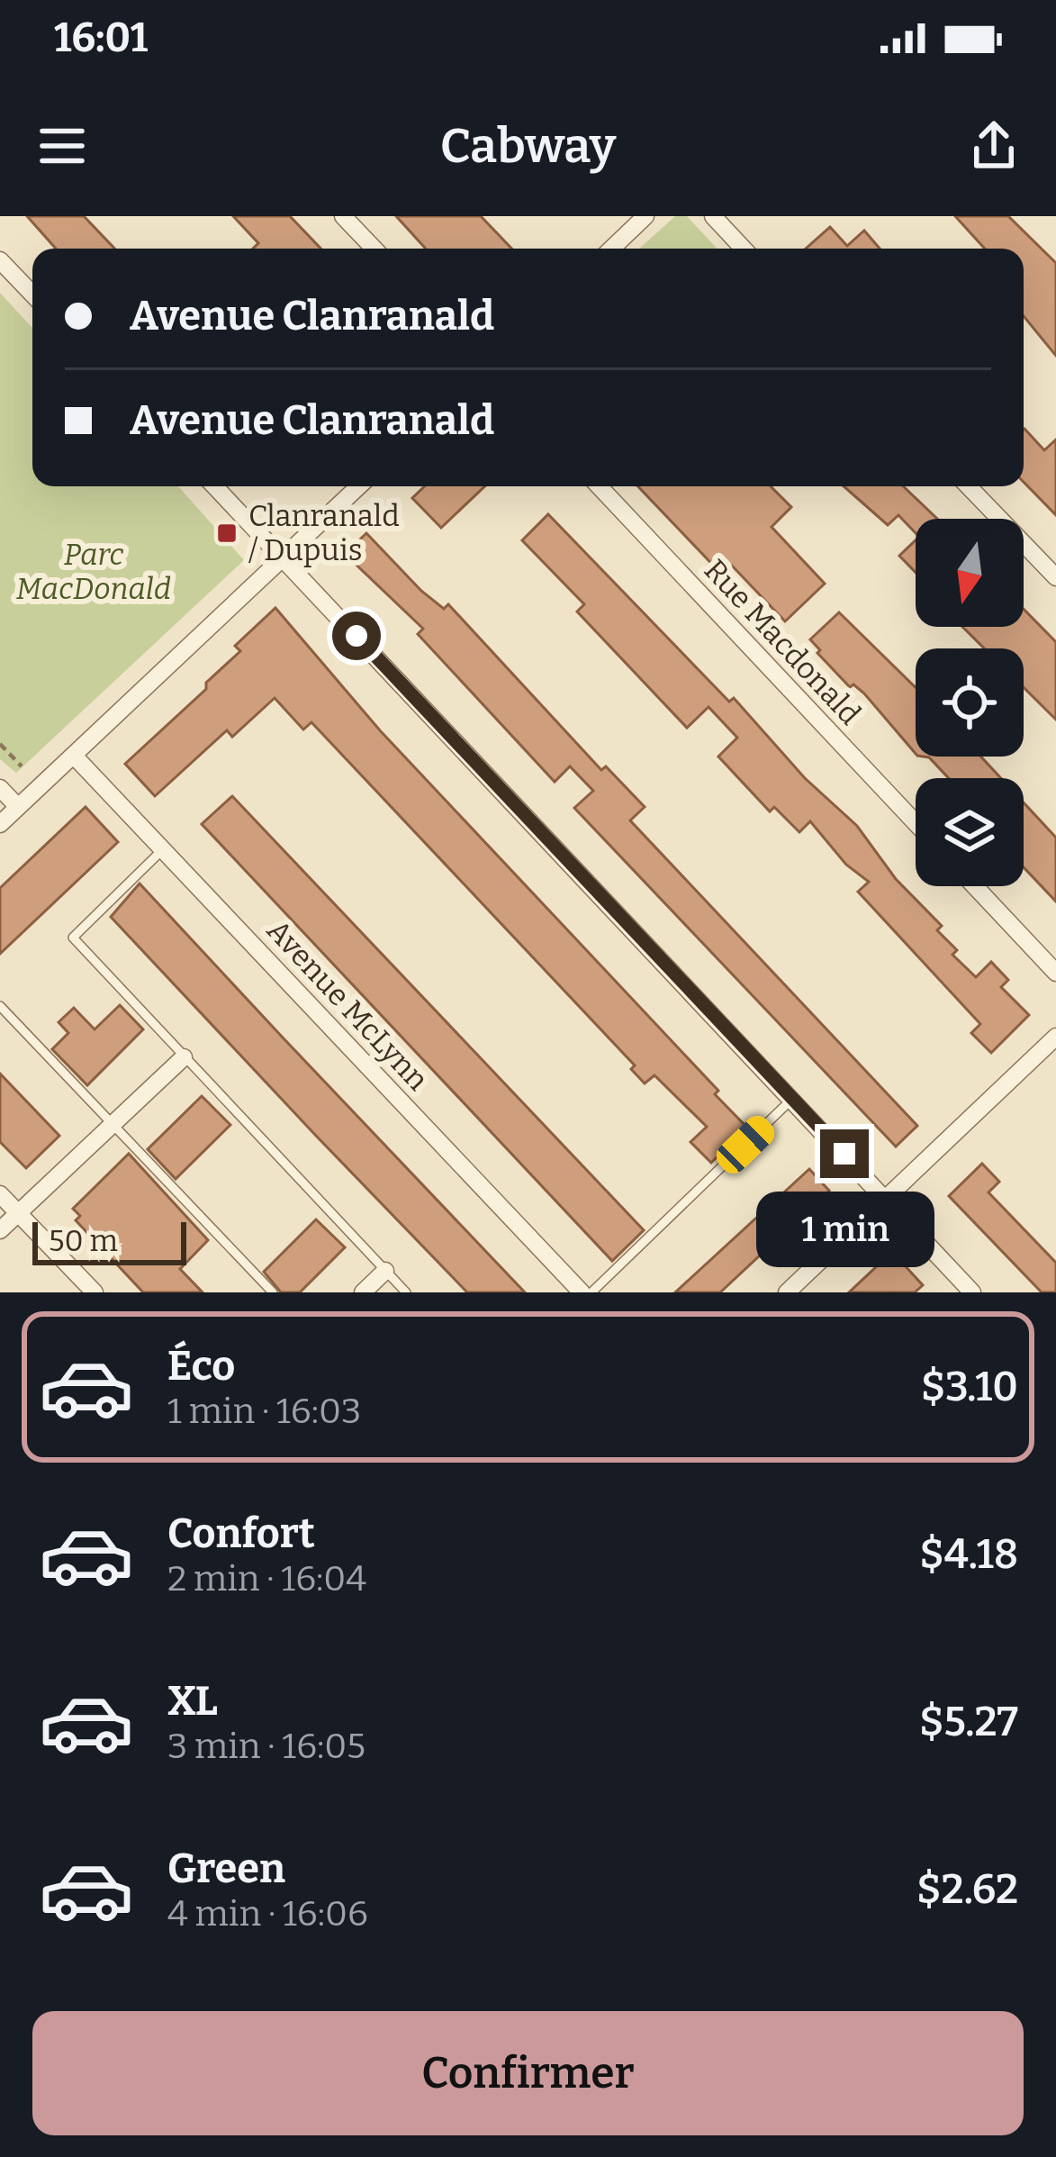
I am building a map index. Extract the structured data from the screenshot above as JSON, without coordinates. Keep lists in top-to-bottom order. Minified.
{"streets":{"street":["Rue Macdonald","Avenue McLynn"]},"parks":["Parc MacDonald"],"places":{"transit":["Clanranald / Dupuis"]},"scale_bar":"50 m","north":"bottom","page":{"status":"16:01","header":"Cabway","banner":["Avenue Clanranald","Avenue Clanranald"],"bubble":"1 min","scale":"50 m","list":[{"name":"Éco","note":"1 min · 16:03","value":"$3.10"},{"name":"Confort","note":"2 min · 16:04","value":"$4.18"},{"name":"XL","note":"3 min · 16:05","value":"$5.27"},{"name":"Green","note":"4 min · 16:06","value":"$2.62"}],"buttons":"Confirmer"}}
